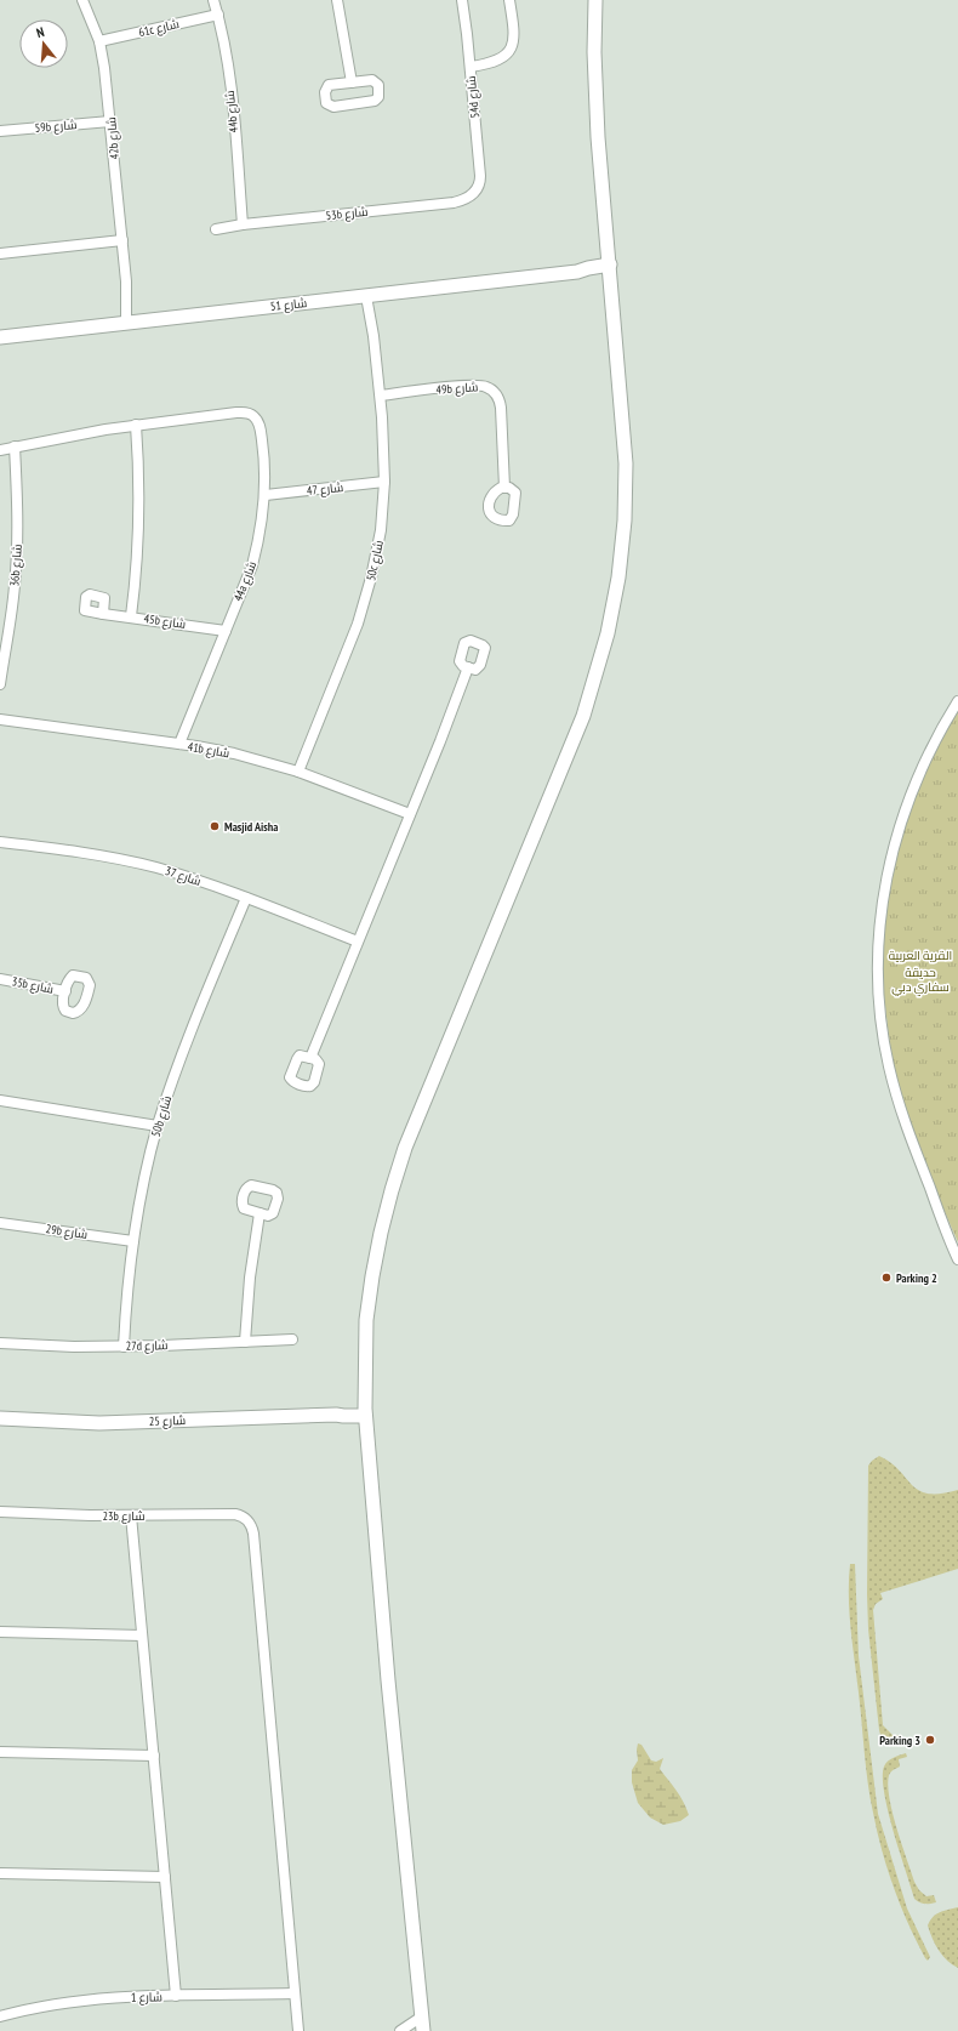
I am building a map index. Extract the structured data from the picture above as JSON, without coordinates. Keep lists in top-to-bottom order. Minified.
{"streets":{"street":["61c شارع","54d شارع","44b شارع","59b شارع","42b شارع","53b شارع","شارع 51","49b شارع","شارع 47","50c شارع","36b شارع","44a شارع","45b شارع","41b شارع","شارع 37","35b شارع","50b شارع","29b شارع","27d شارع","شارع 25","23b شارع","شارع 1"]},"crossings":[["61c شارع","44b شارع"],["61c شارع","42b شارع"],["54d شارع","53b شارع"],["44b شارع","53b شارع"],["59b شارع","42b شارع"],["42b شارع","شارع 51"],["شارع 51","50c شارع"],["49b شارع","50c شارع"],["شارع 47","50c شارع"],["شارع 47","44a شارع"],["50c شارع","41b شارع"],["44a شارع","45b شارع"],["44a شارع","41b شارع"],["شارع 37","50b شارع"],["50b شارع","29b شارع"],["50b شارع","27d شارع"],["23b شارع","شارع 1"]],"parks":["القرية العربية","حديقة سفاري دبي"],"places":["Masjid Aisha","Parking 2","Parking 3"],"north":"top"}
